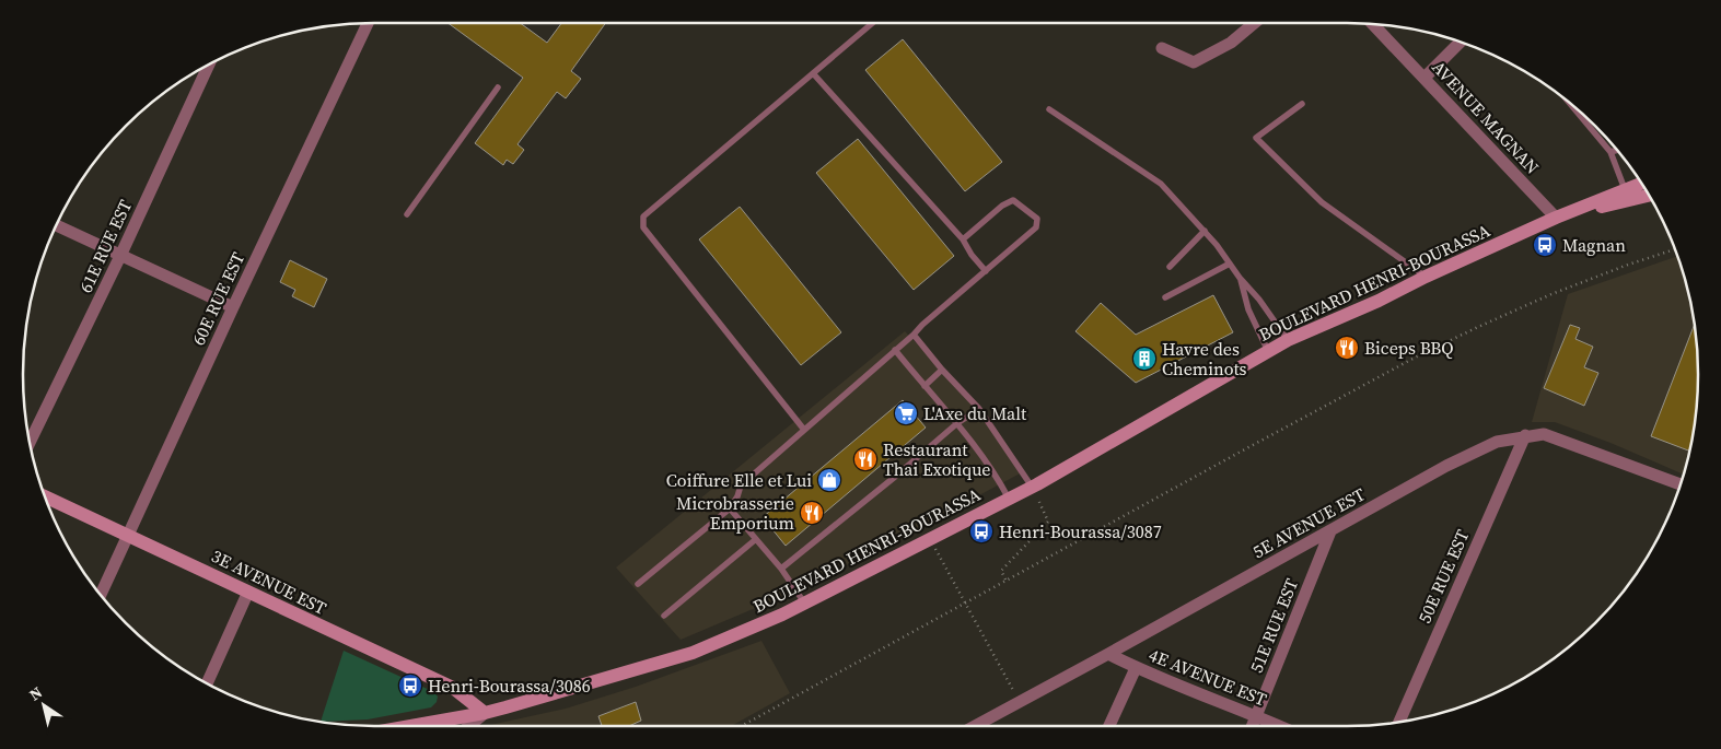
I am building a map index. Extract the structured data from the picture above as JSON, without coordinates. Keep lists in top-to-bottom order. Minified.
{"streets":{"main road":["BOULEVARD HENRI-BOURASSA","3E AVENUE EST"],"street":["AVENUE MAGNAN","61E RUE EST","60E RUE EST","5E AVENUE EST","50E RUE EST","51E RUE EST","4E AVENUE EST"]},"crossings":[["AVENUE MAGNAN","BOULEVARD HENRI-BOURASSA"],["BOULEVARD HENRI-BOURASSA","3E AVENUE EST"],["60E RUE EST","3E AVENUE EST"],["5E AVENUE EST","50E RUE EST"],["5E AVENUE EST","51E RUE EST"],["5E AVENUE EST","4E AVENUE EST"],["51E RUE EST","4E AVENUE EST"]],"places":{"bus stop":["Magnan","Henri-Bourassa/3087","Henri-Bourassa/3086"],"restaurant":["Biceps BBQ","Restaurant Thai Exotique","Microbrasserie Emporium"],"building":["Havre des Cheminots"],"supermarket":["L'Axe du Malt"],"shop":["Coiffure Elle et Lui"]},"north":"top left"}
